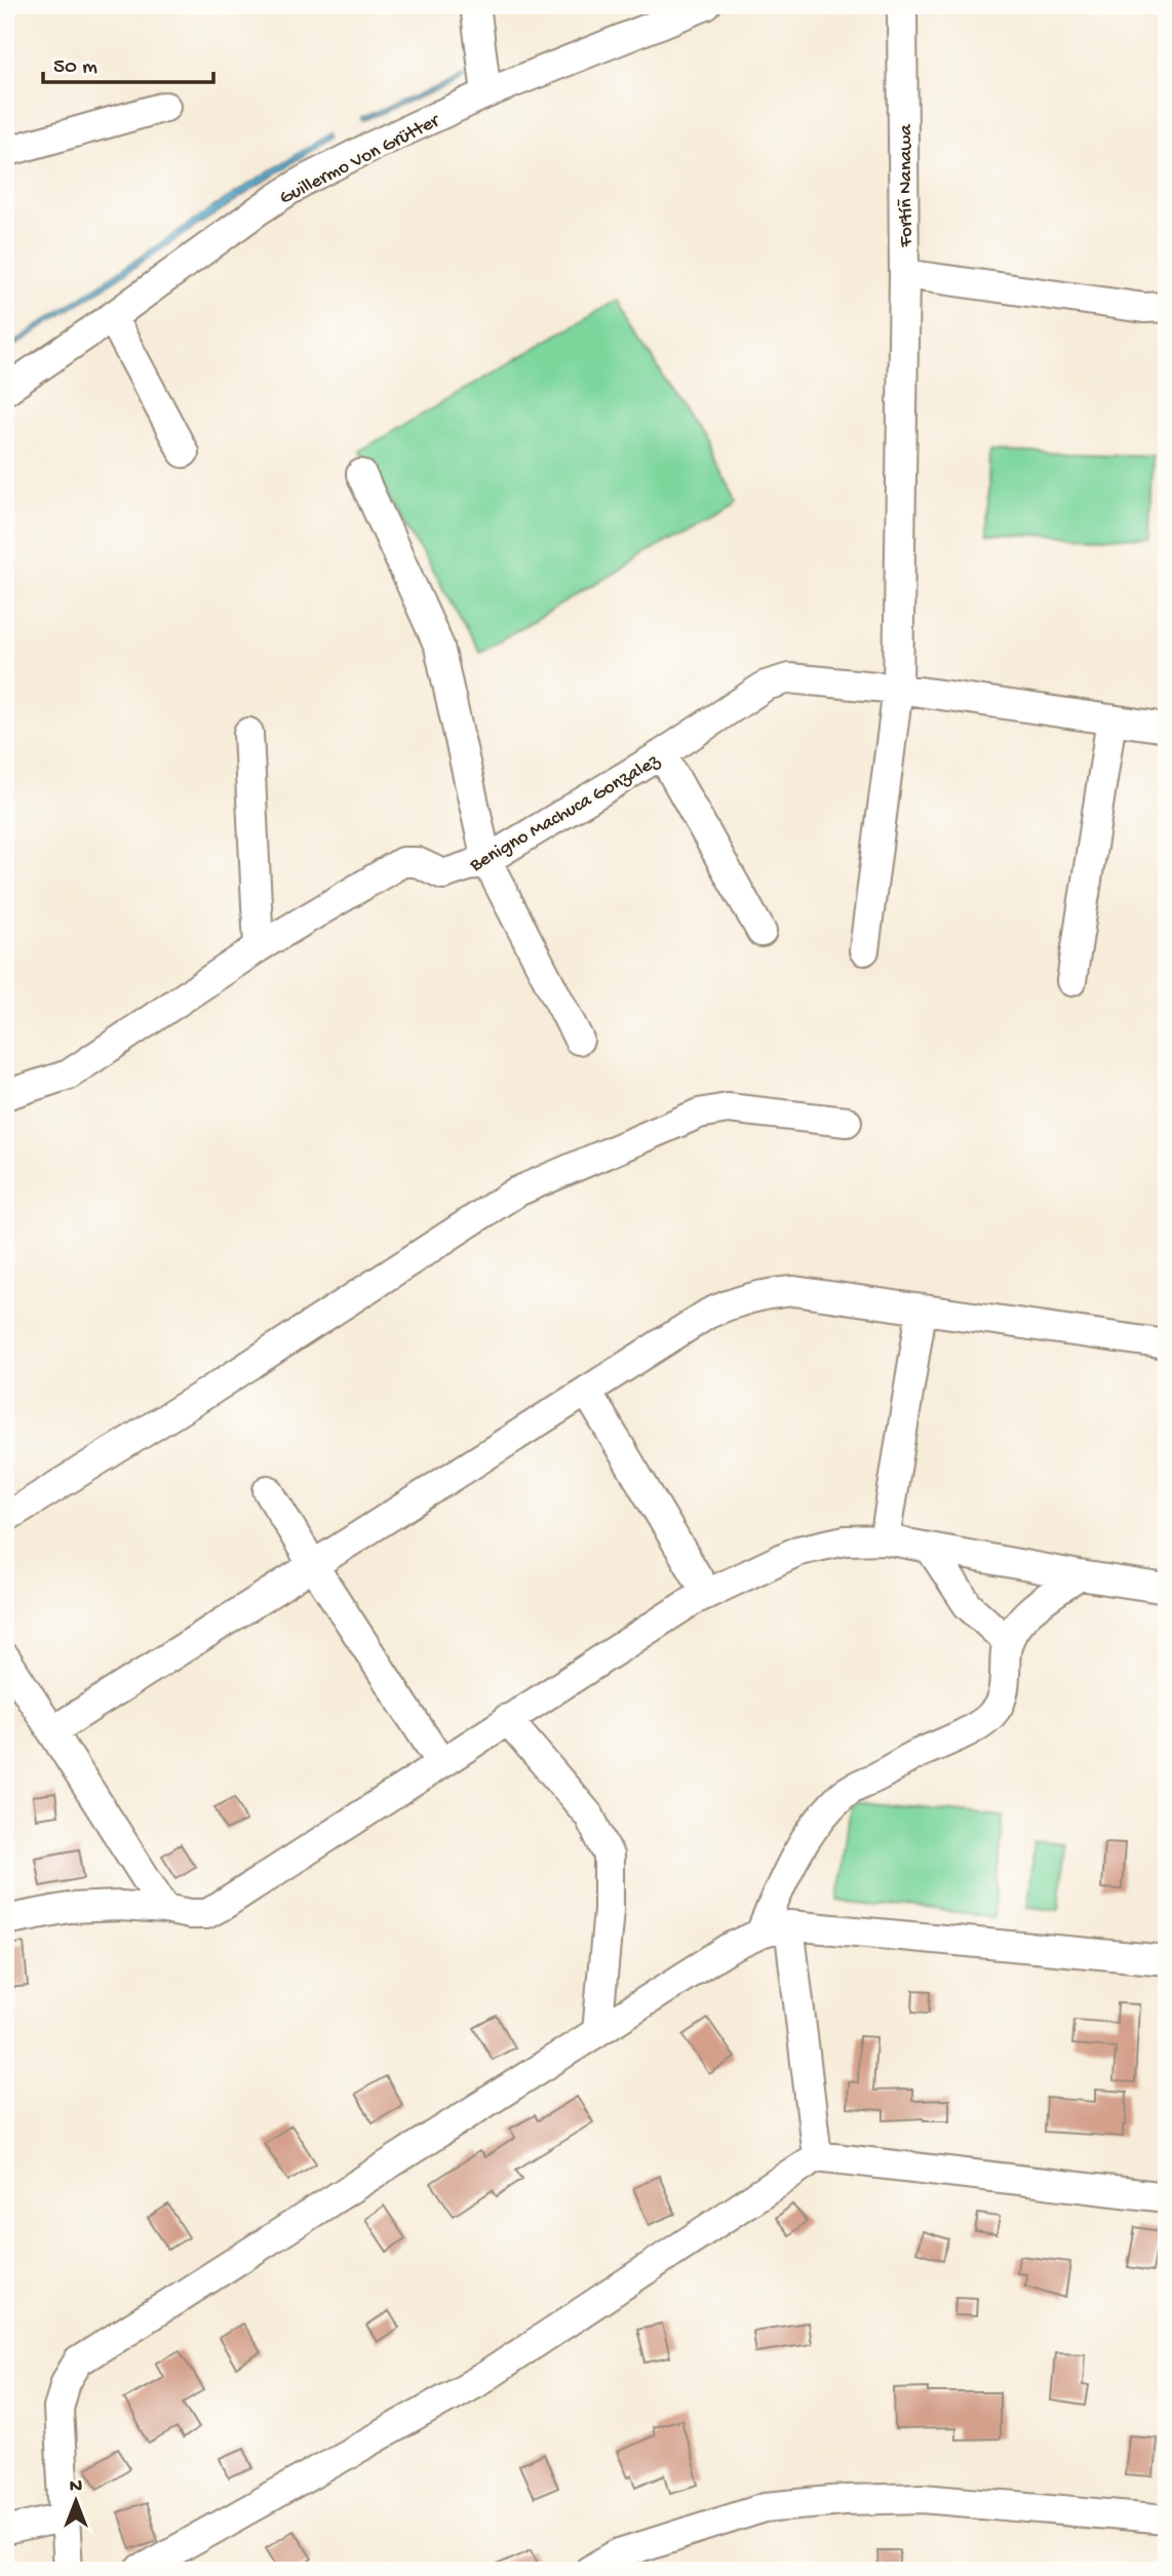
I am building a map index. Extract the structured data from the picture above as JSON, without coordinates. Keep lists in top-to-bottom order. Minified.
{"streets":{"street":["Guillermo Von Grütter","Fortíñ Nanawa","Benigno Machuca Gonzalez"]},"scale_bar":"50 m","north":"top"}
